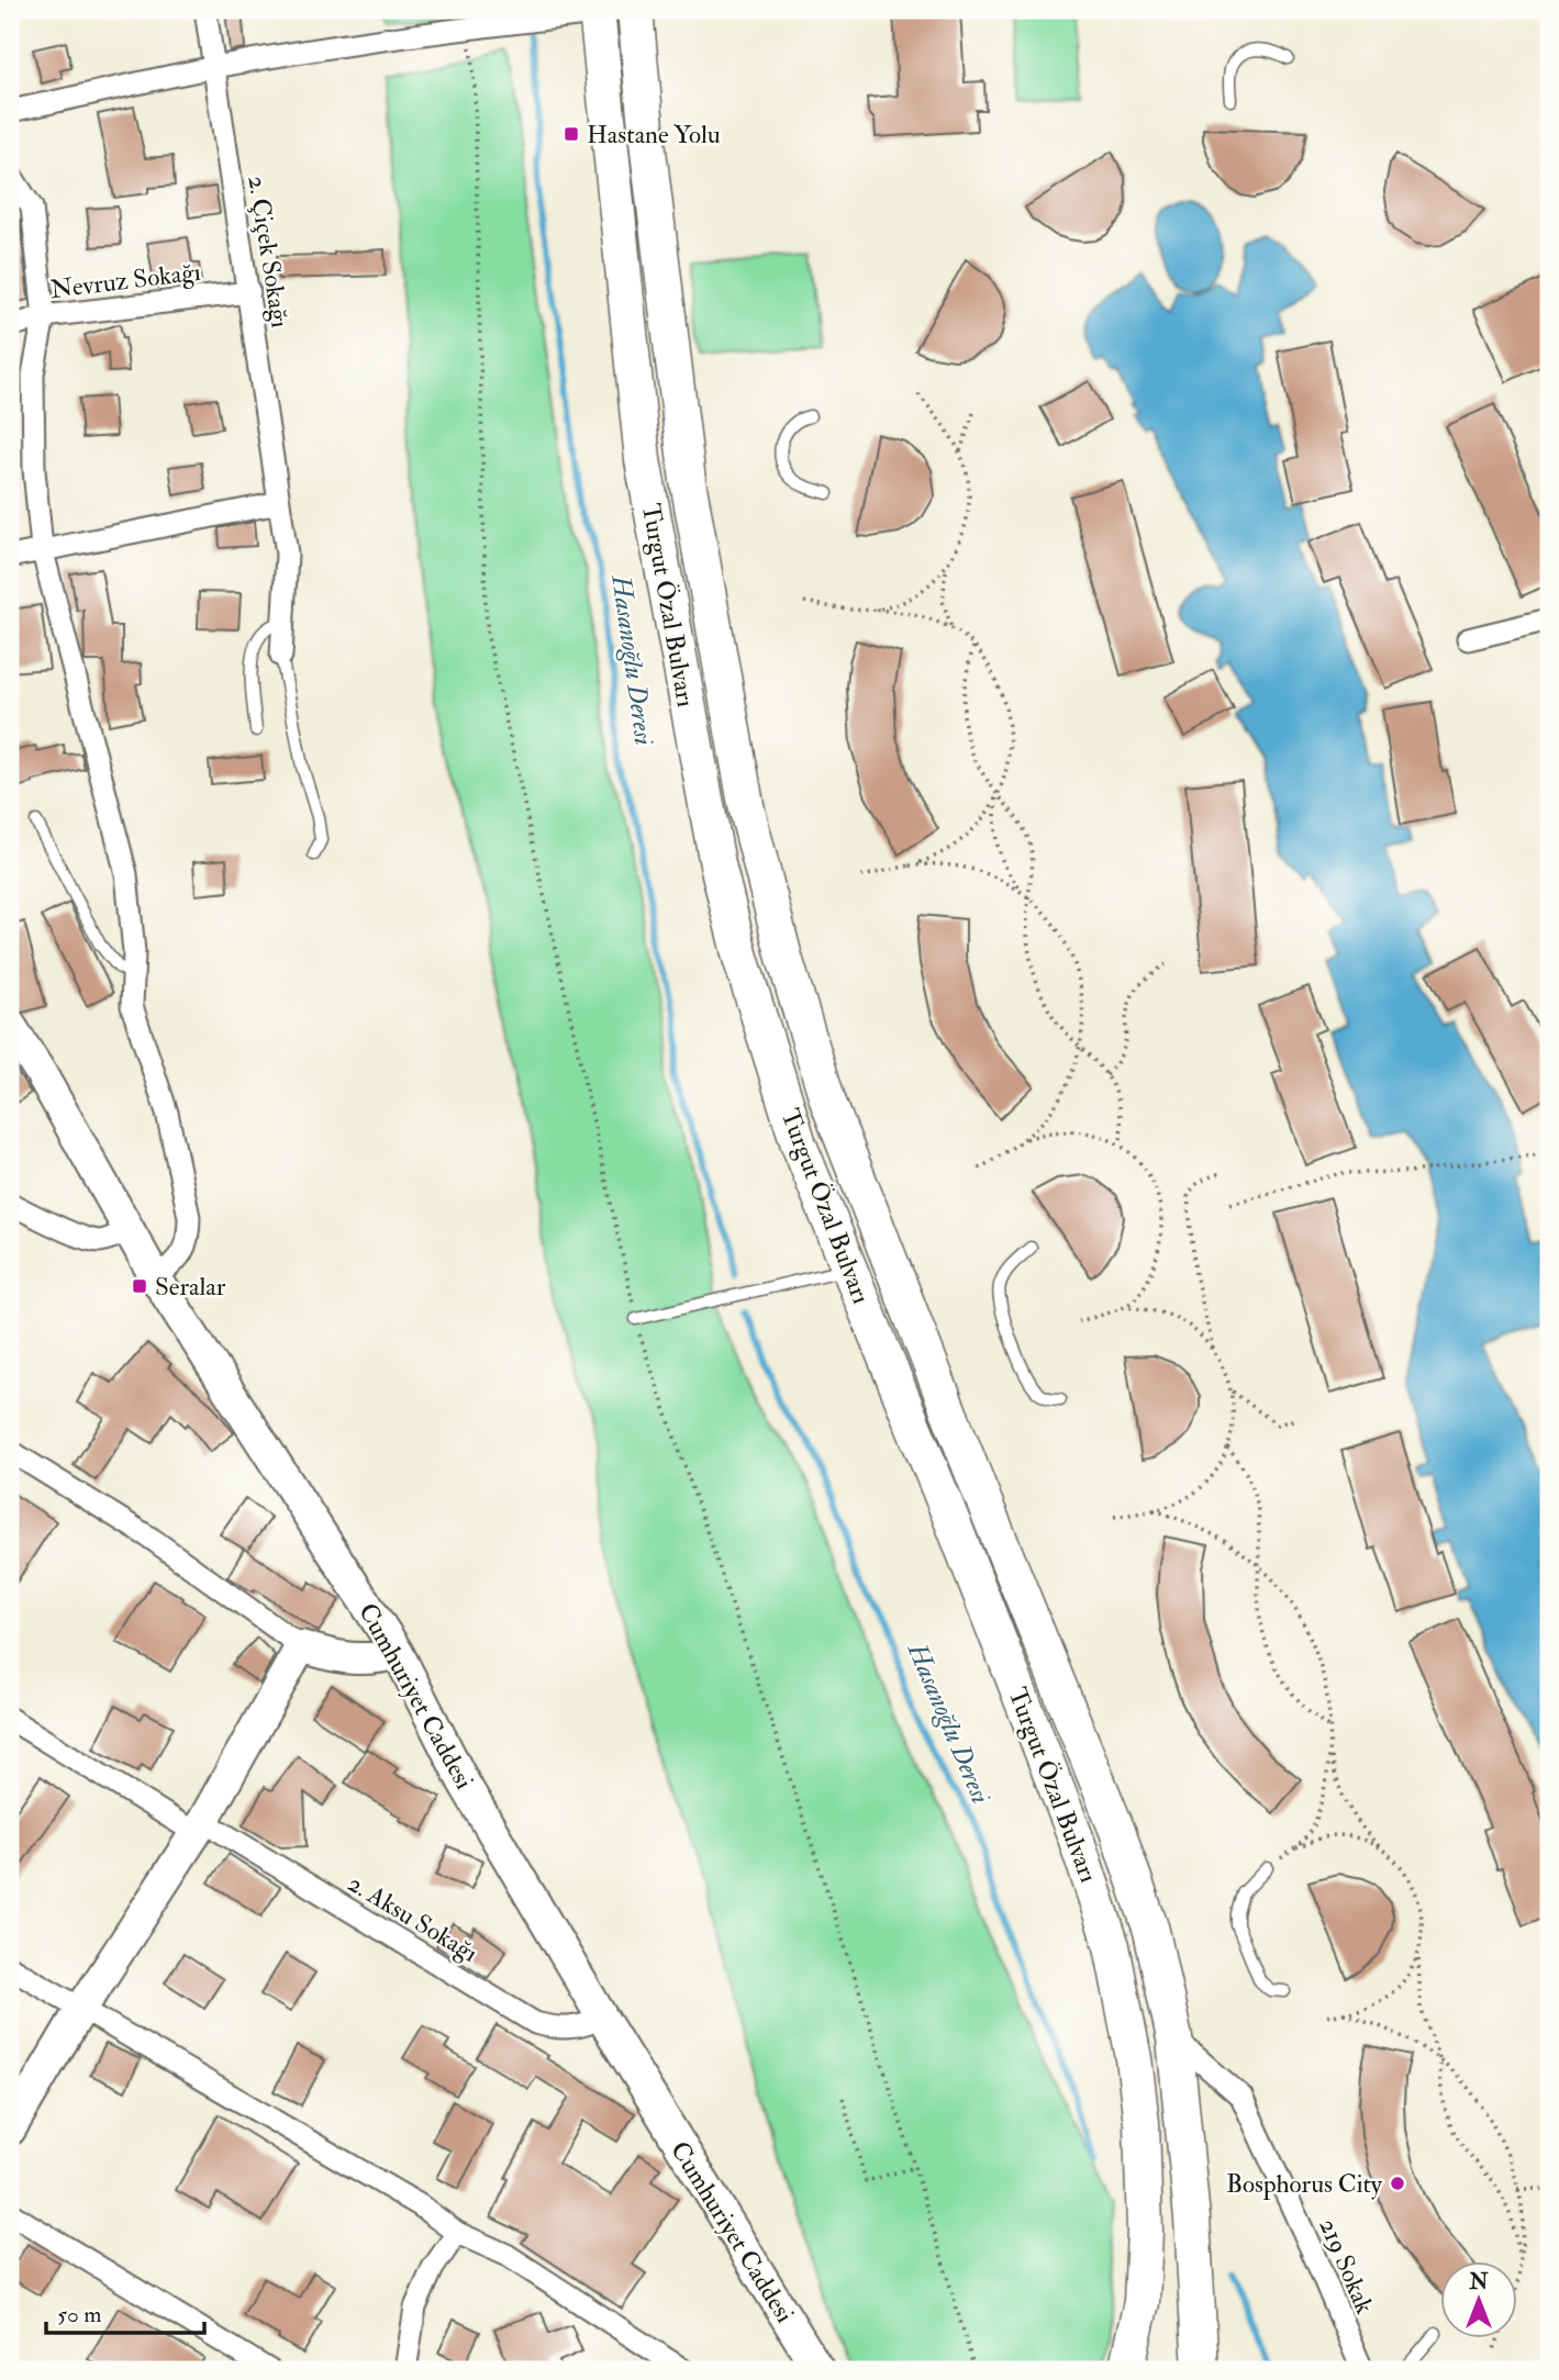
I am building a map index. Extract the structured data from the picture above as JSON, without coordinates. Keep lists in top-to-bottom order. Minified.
{"streets":{"main road":["Turgut Özal Bulvarı","Cumhuriyet Caddesi"],"street":["2. Çiçek Sokağı","Nevruz Sokağı","2. Aksu Sokağı","219 Sokak"]},"crossings":[["2. Çiçek Sokağı","Nevruz Sokağı"],["Turgut Özal Bulvarı","219 Sokak"],["Cumhuriyet Caddesi","2. Aksu Sokağı"]],"water":["Hasanoğlu Deresi"],"places":{"transit":["Hastane Yolu","Seralar"],"other":["Bosphorus City"]},"scale_bar":"50 m","north":"top"}
